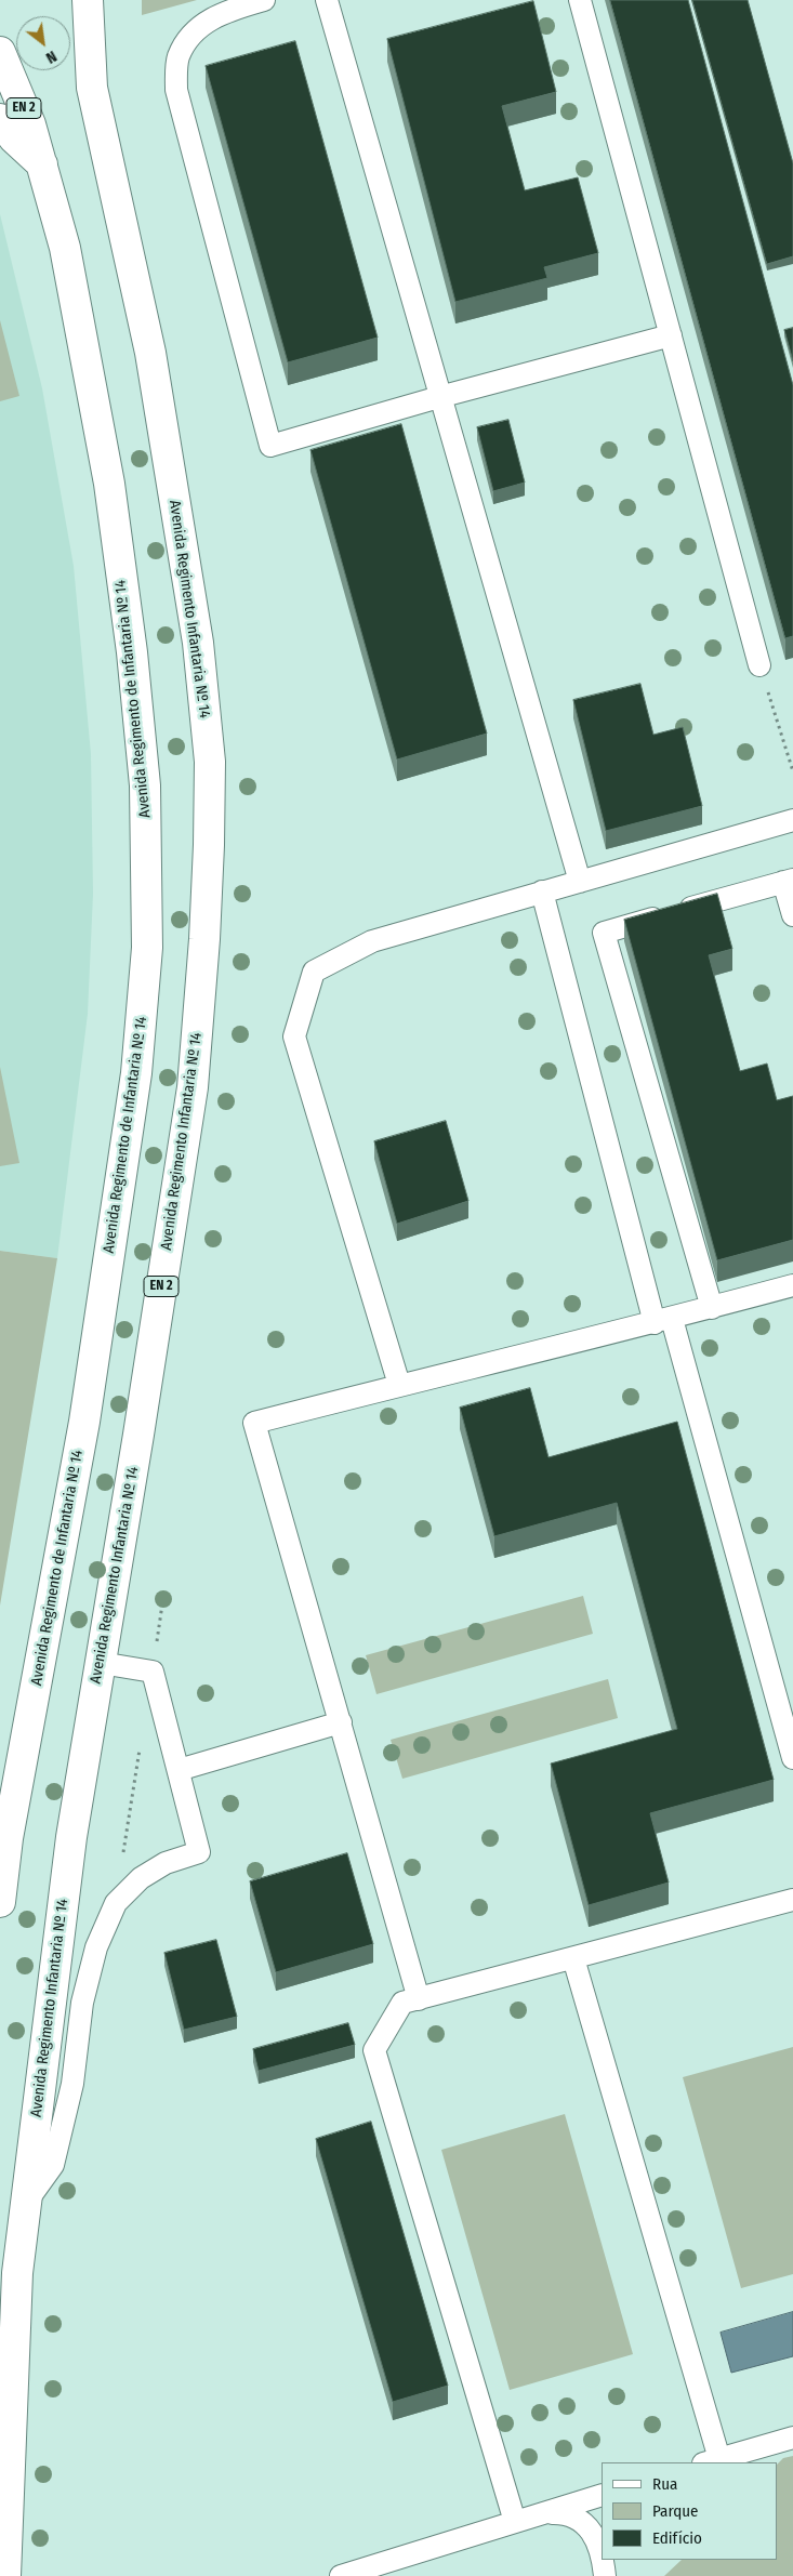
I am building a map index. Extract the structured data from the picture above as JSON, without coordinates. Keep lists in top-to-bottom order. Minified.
{"streets":{"main road":["EN 2","Avenida Regimento Infantaria Nº 14","Avenida Regimento de Infantaria Nº 14"]},"legend":["Rua","Parque","Edifício"],"north":"bottom right"}
